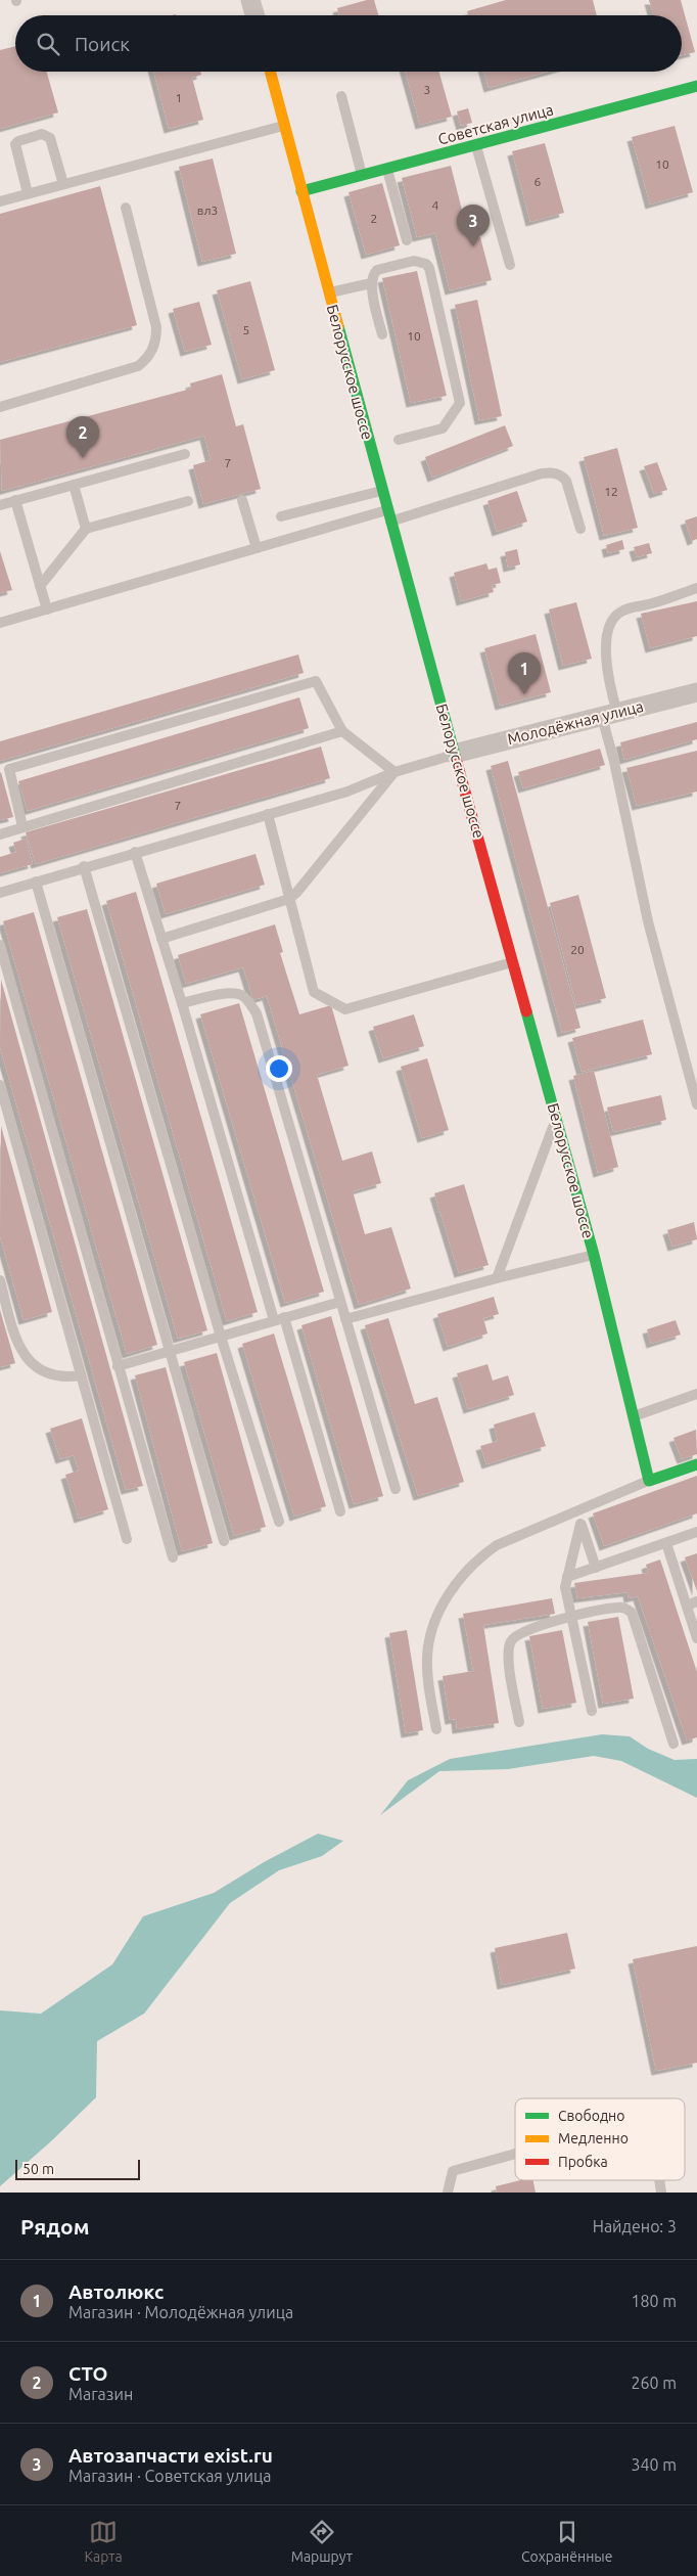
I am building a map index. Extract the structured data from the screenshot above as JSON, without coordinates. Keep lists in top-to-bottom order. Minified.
{"streets":{"street":["Советская улица","Белорусское шоссе","Молодёжная улица"]},"crossings":[["Советская улица","Белорусское шоссе"],["Белорусское шоссе","Молодёжная улица"]],"house_numbers":["3","1","10","6","4","вл3","2","5","10","7","12","7","20"],"legend":["Свободно","Медленно","Пробка"],"scale_bar":"50 m","page":{"search":"Поиск","pins":["3","2","1"],"scale":"50 m","heading":["Рядом","Найдено: 3"],"list":[{"mark":"1","name":"Автолюкс","note":"Магазин · Молодёжная улица","value":"180 m"},{"mark":"2","name":"СТО","note":"Магазин","value":"260 m"},{"mark":"3","name":"Автозапчасти exist.ru","note":"Магазин · Советская улица","value":"340 m"}],"nav":["Карта","Маршрут","Сохранённые"]}}
